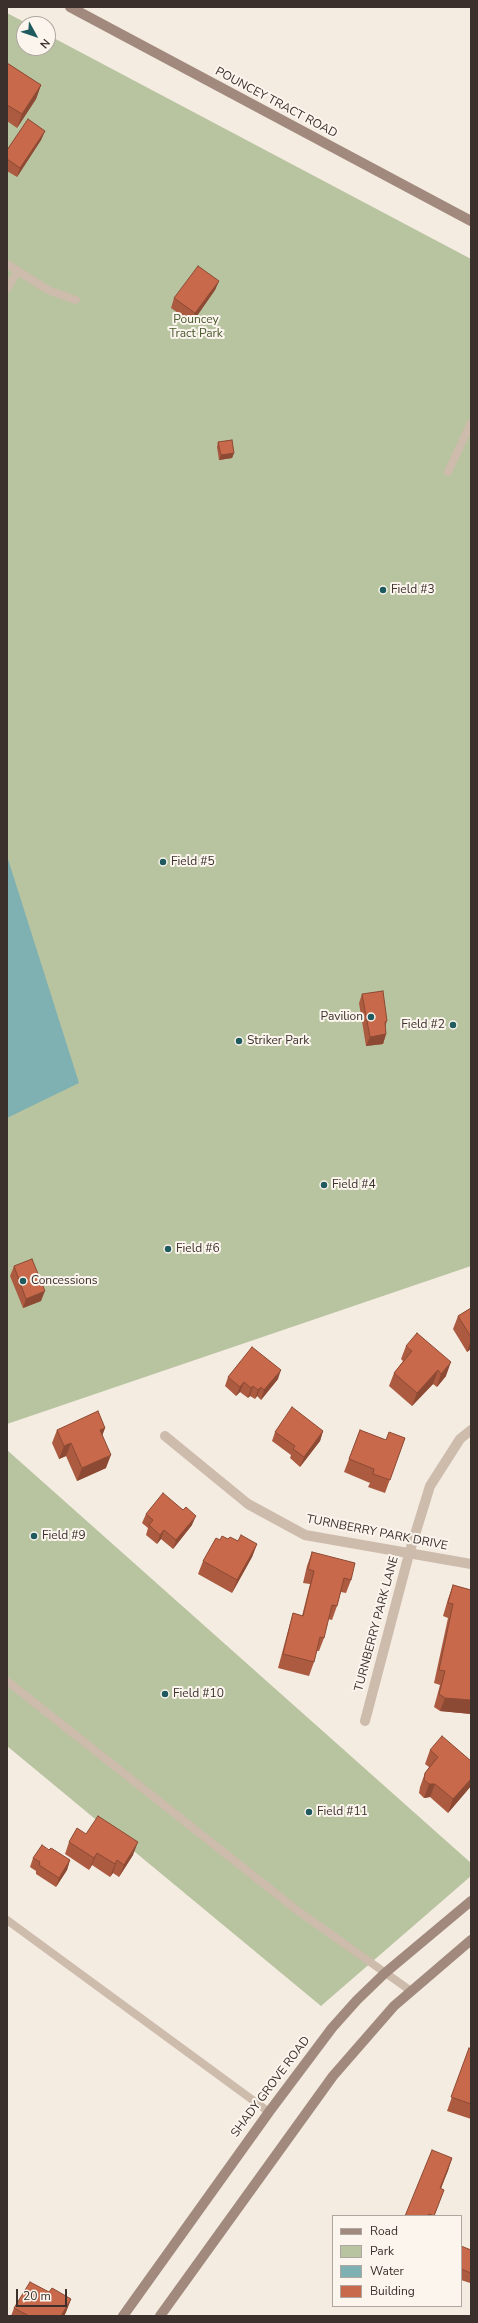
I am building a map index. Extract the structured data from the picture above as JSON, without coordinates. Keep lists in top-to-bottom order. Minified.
{"streets":{"main road":["POUNCEY TRACT ROAD","SHADY GROVE ROAD"],"street":["TURNBERRY PARK DRIVE","TURNBERRY PARK LANE"]},"crossings":[["TURNBERRY PARK DRIVE","TURNBERRY PARK LANE"]],"parks":["Pouncey Tract Park"],"places":["Field #3","Field #5","Pavilion","Field #2","Striker Park","Field #4","Field #6","Concessions","Field #9","Field #10","Field #11"],"legend":["Road","Park","Water","Building"],"scale_bar":"20 m","north":"bottom right"}
